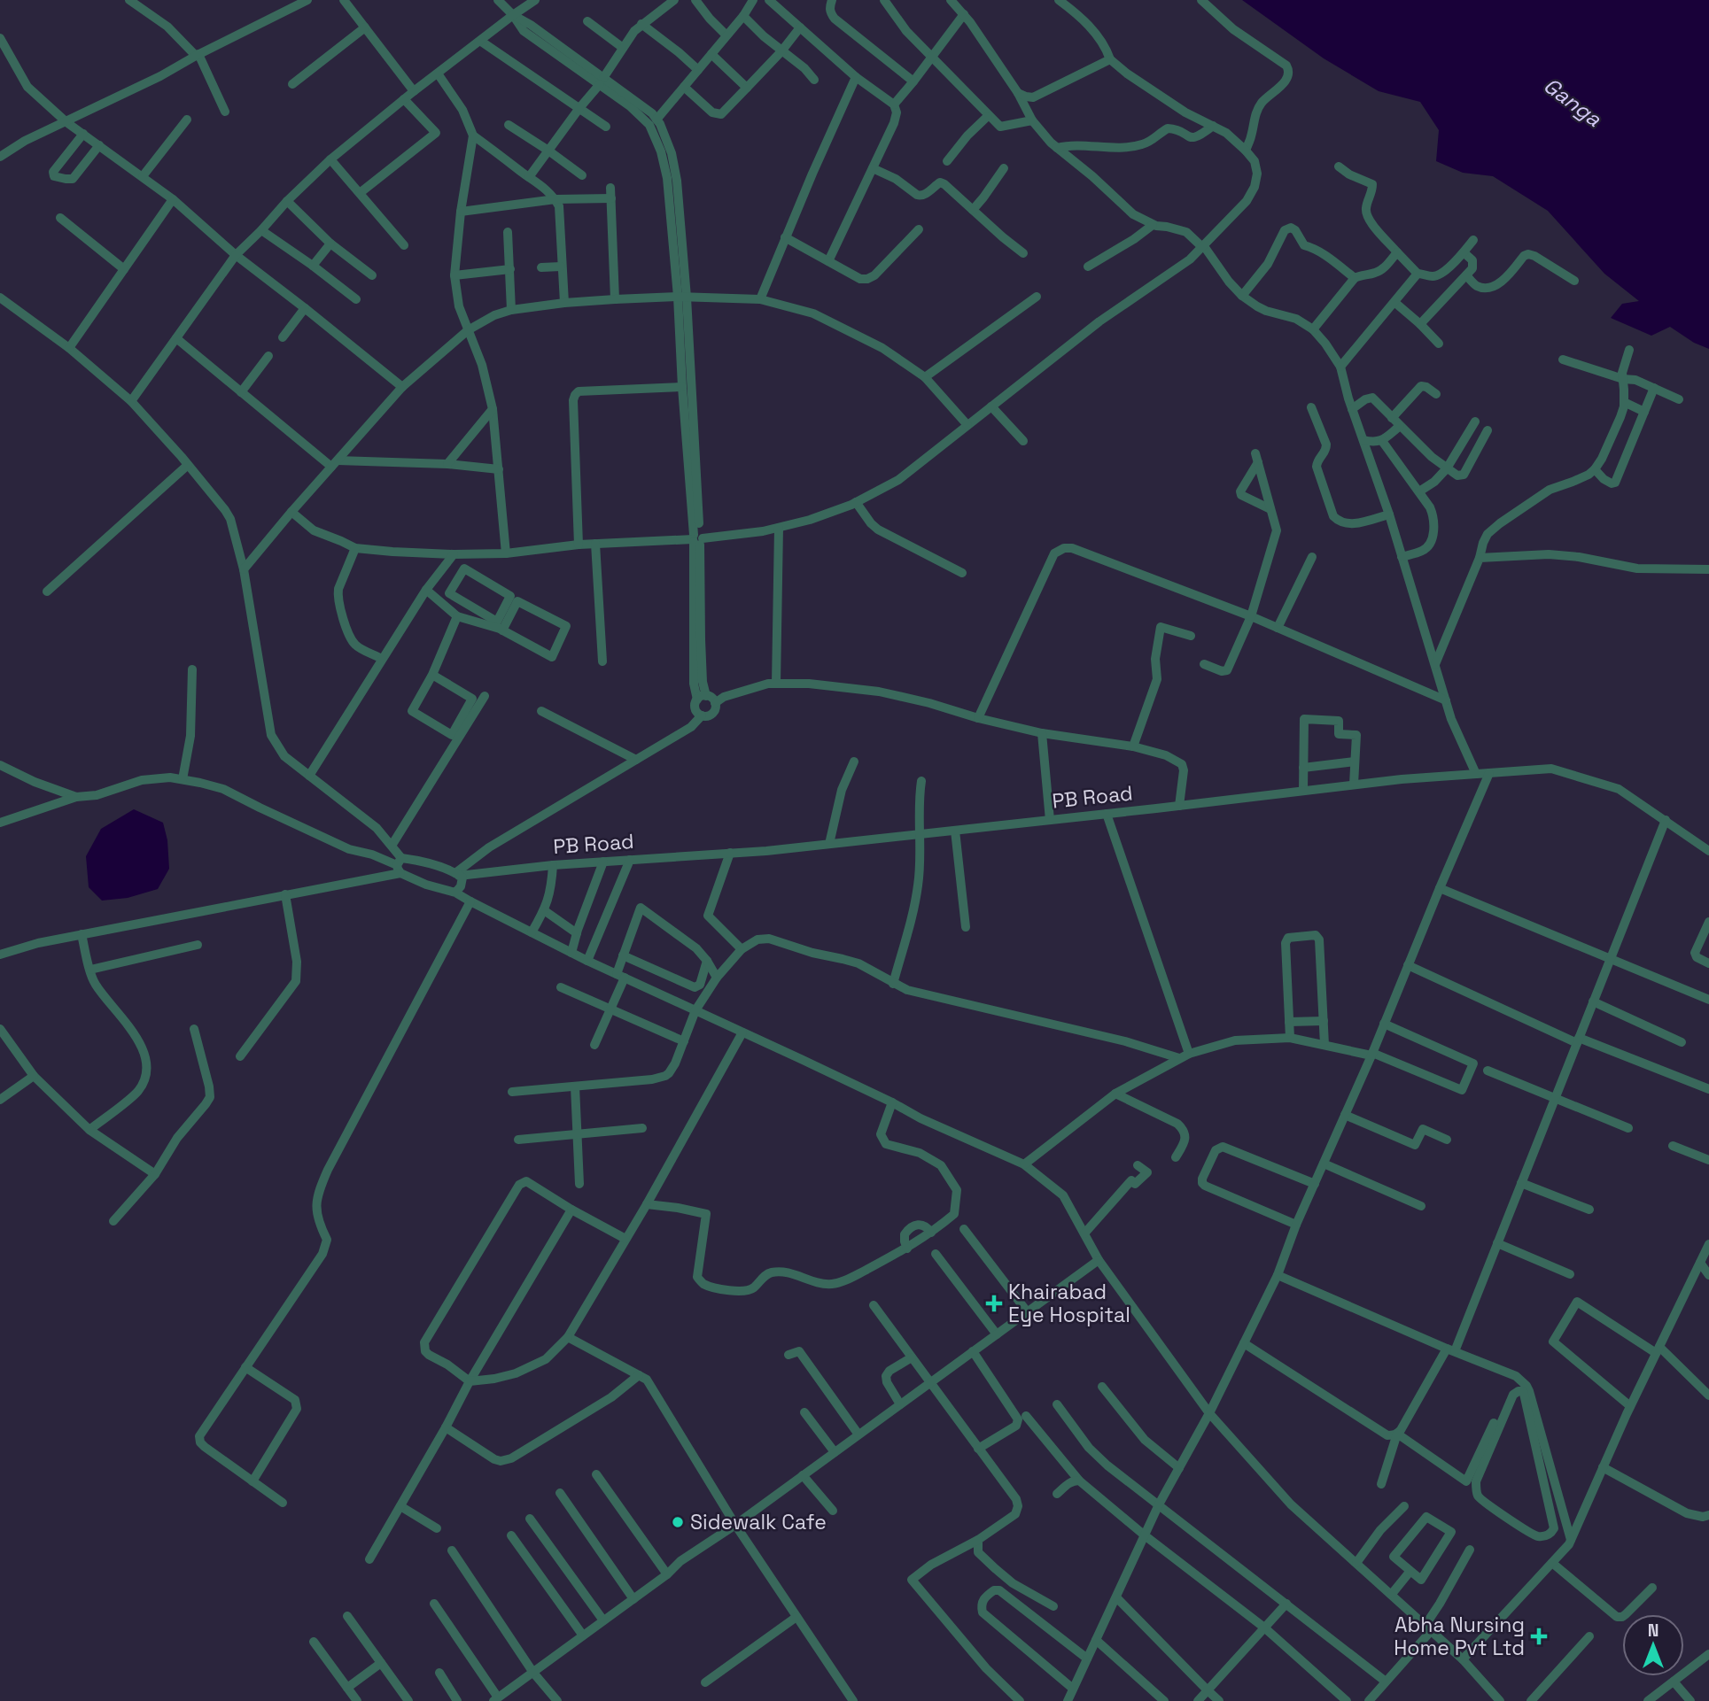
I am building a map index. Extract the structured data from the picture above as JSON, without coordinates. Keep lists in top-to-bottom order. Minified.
{"streets":{"street":["PB Road"]},"water":["Ganga"],"places":{"health":["Khairabad Eye Hospital","Abha Nursing Home Pvt Ltd"],"other":["Sidewalk Cafe"]},"north":"top"}
